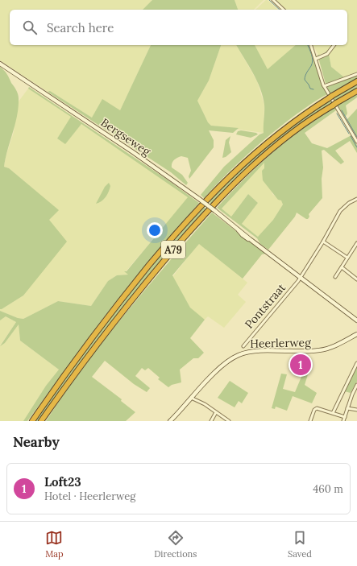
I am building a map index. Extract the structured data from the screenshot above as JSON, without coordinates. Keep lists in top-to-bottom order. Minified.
{"streets":{"highway":["A79"],"street":["Bergseweg","Pontstraat","Heerlerweg"]},"crossings":[["Bergseweg","Pontstraat"]],"page":{"search":"Search here","pins":"1","heading":"Nearby","list":[{"mark":"1","name":"Loft23","note":"Hotel · Heerlerweg","value":"460 m"}],"nav":["Map","Directions","Saved"]}}
